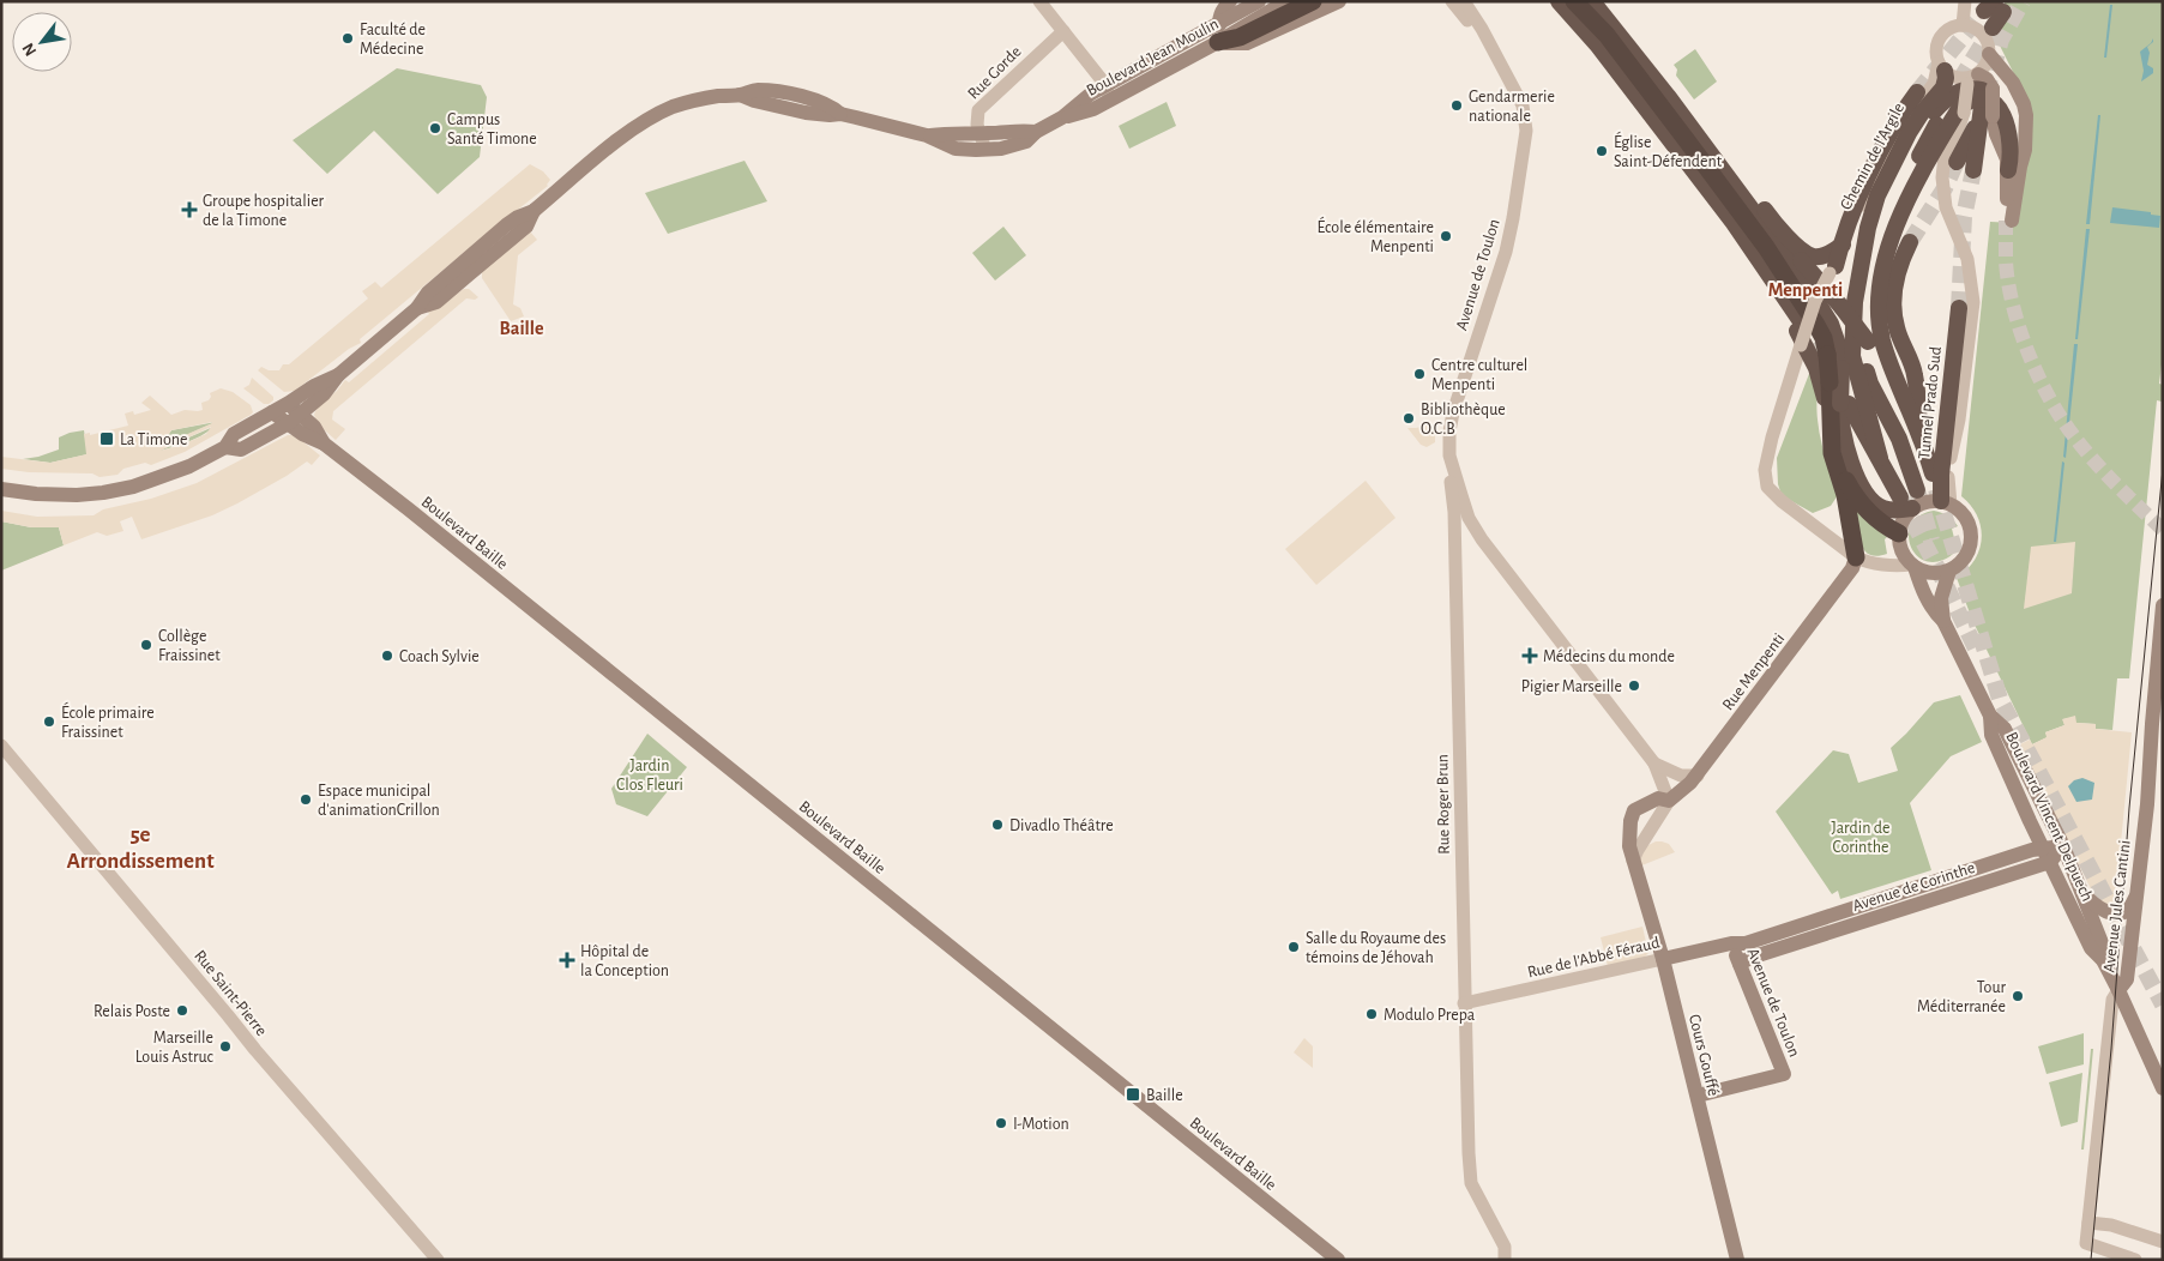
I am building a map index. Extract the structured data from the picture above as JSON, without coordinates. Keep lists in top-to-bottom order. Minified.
{"streets":{"highway":["Tunnel Prado Sud"],"main road":["Boulevard Jean Moulin","Avenue de Toulon","Boulevard Baille","Rue Menpenti","Boulevard Vincent Delpuech","Avenue de Corinthe","Avenue Jules Cantini","Rue de l'Abbé Féraud","Cours Gouffé"],"street":["Rue Gorde","Chemin de l'Argile","Rue Roger Brun","Rue Saint-Pierre"]},"crossings":[["Boulevard Jean Moulin","Rue Gorde"],["Boulevard Jean Moulin","Boulevard Baille"],["Chemin de l'Argile","Rue Menpenti"],["Avenue de Toulon","Rue Menpenti"],["Avenue de Toulon","Rue Roger Brun"],["Avenue de Toulon","Avenue de Corinthe"],["Avenue de Toulon","Rue de l'Abbé Féraud"],["Avenue de Toulon","Cours Gouffé"],["Tunnel Prado Sud","Boulevard Vincent Delpuech"],["Rue Menpenti","Cours Gouffé"],["Rue Roger Brun","Rue de l'Abbé Féraud"],["Boulevard Vincent Delpuech","Avenue de Corinthe"],["Boulevard Vincent Delpuech","Avenue Jules Cantini"],["Avenue de Corinthe","Rue de l'Abbé Féraud"],["Rue de l'Abbé Féraud","Cours Gouffé"]],"districts":["Menpenti","Baille","5e Arrondissement"],"parks":["Jardin Clos Fleuri","Jardin de Corinthe"],"places":{"other":["Faculté de Médecine","Gendarmerie nationale","Campus Santé Timone","Église Saint-Défendent","École élémentaire Menpenti","Centre culturel Menpenti","Bibliothèque O.C.B","Collège Fraissinet","Coach Sylvie","Pigier Marseille","École primaire Fraissinet","Espace municipal d'animationCrillon","Divadlo Théâtre","Salle du Royaume des témoins de Jéhovah","Tour Méditerranée","Relais Poste","Modulo Prepa","Marseille Louis Astruc","I-Motion"],"health":["Groupe hospitalier de la Timone","Médecins du monde","Hôpital de la Conception"],"transit":["La Timone","Baille"]},"north":"bottom left"}
